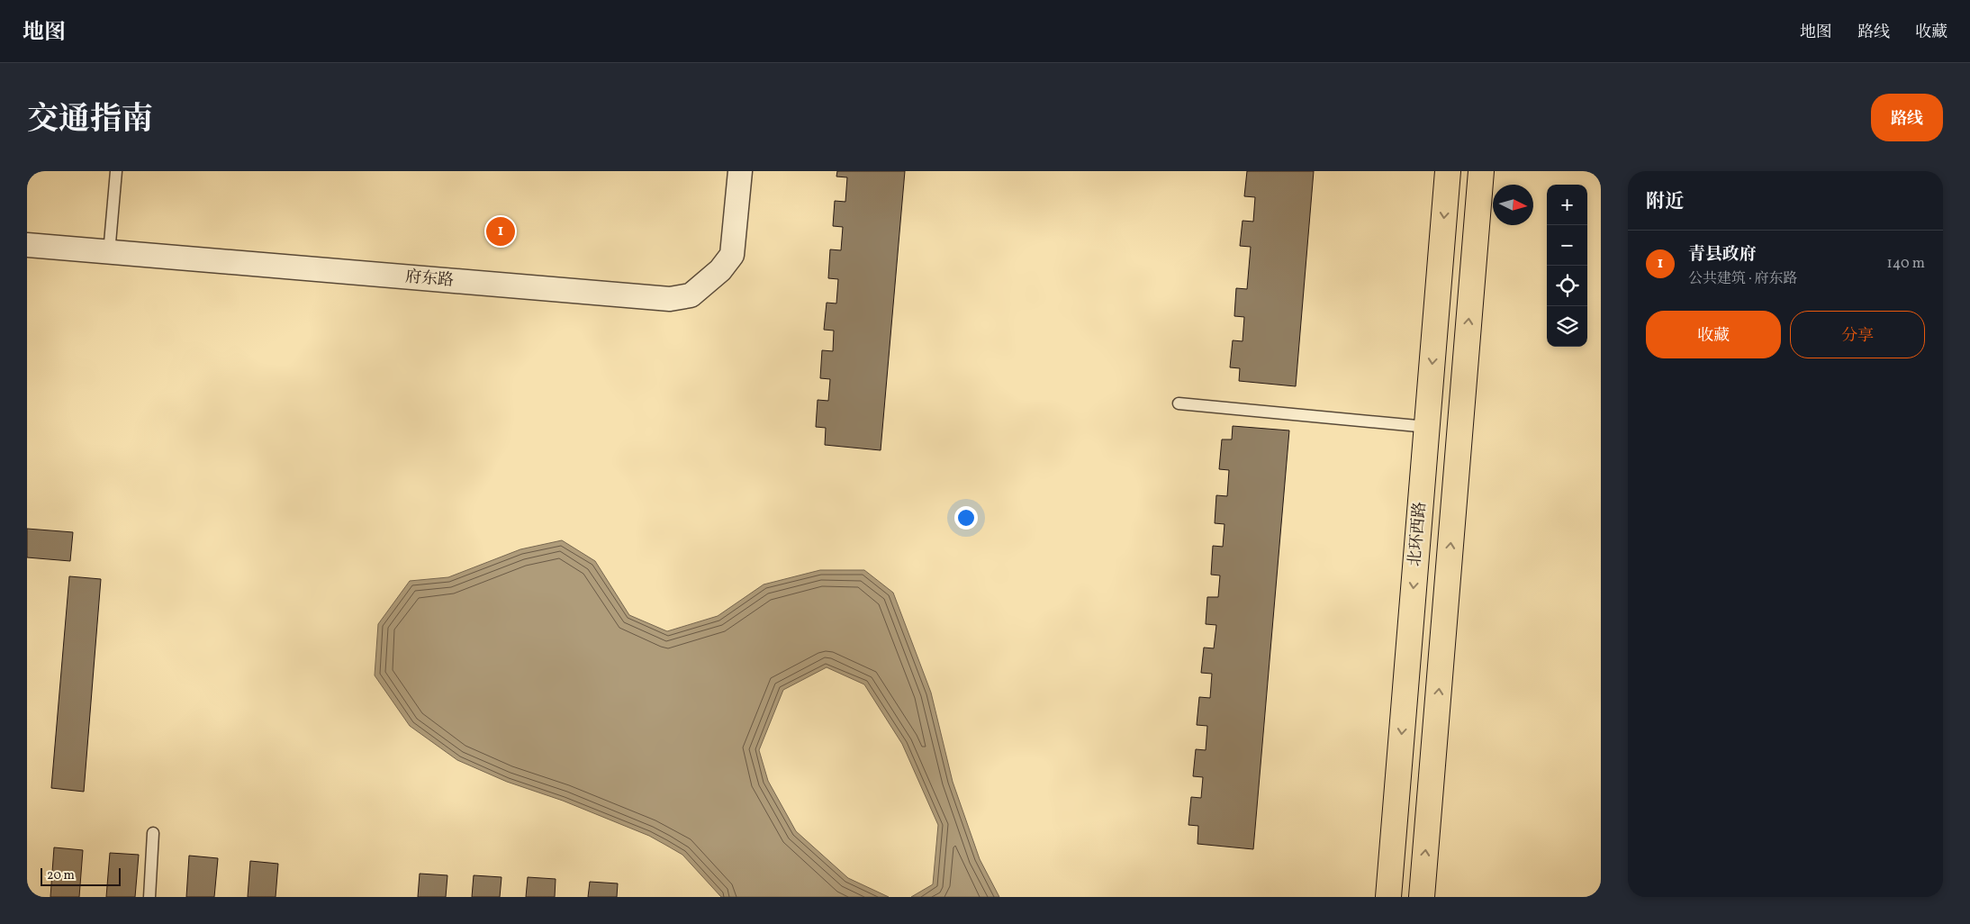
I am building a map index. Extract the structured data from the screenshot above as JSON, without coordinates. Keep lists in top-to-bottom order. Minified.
{"streets":{"main road":["北环西路"],"street":["府东路"]},"scale_bar":"20 m","north":"right","page":{"header":"地图","nav":["地图","路线","收藏"],"title":"交通指南","buttons":["路线",["收藏","分享"]],"heading":"附近","map_buttons":["+","−"],"pins":"1","list":[{"mark":"1","name":"青县政府","note":"公共建筑 · 府东路","value":"140 m"}],"scale":"20 m"}}
